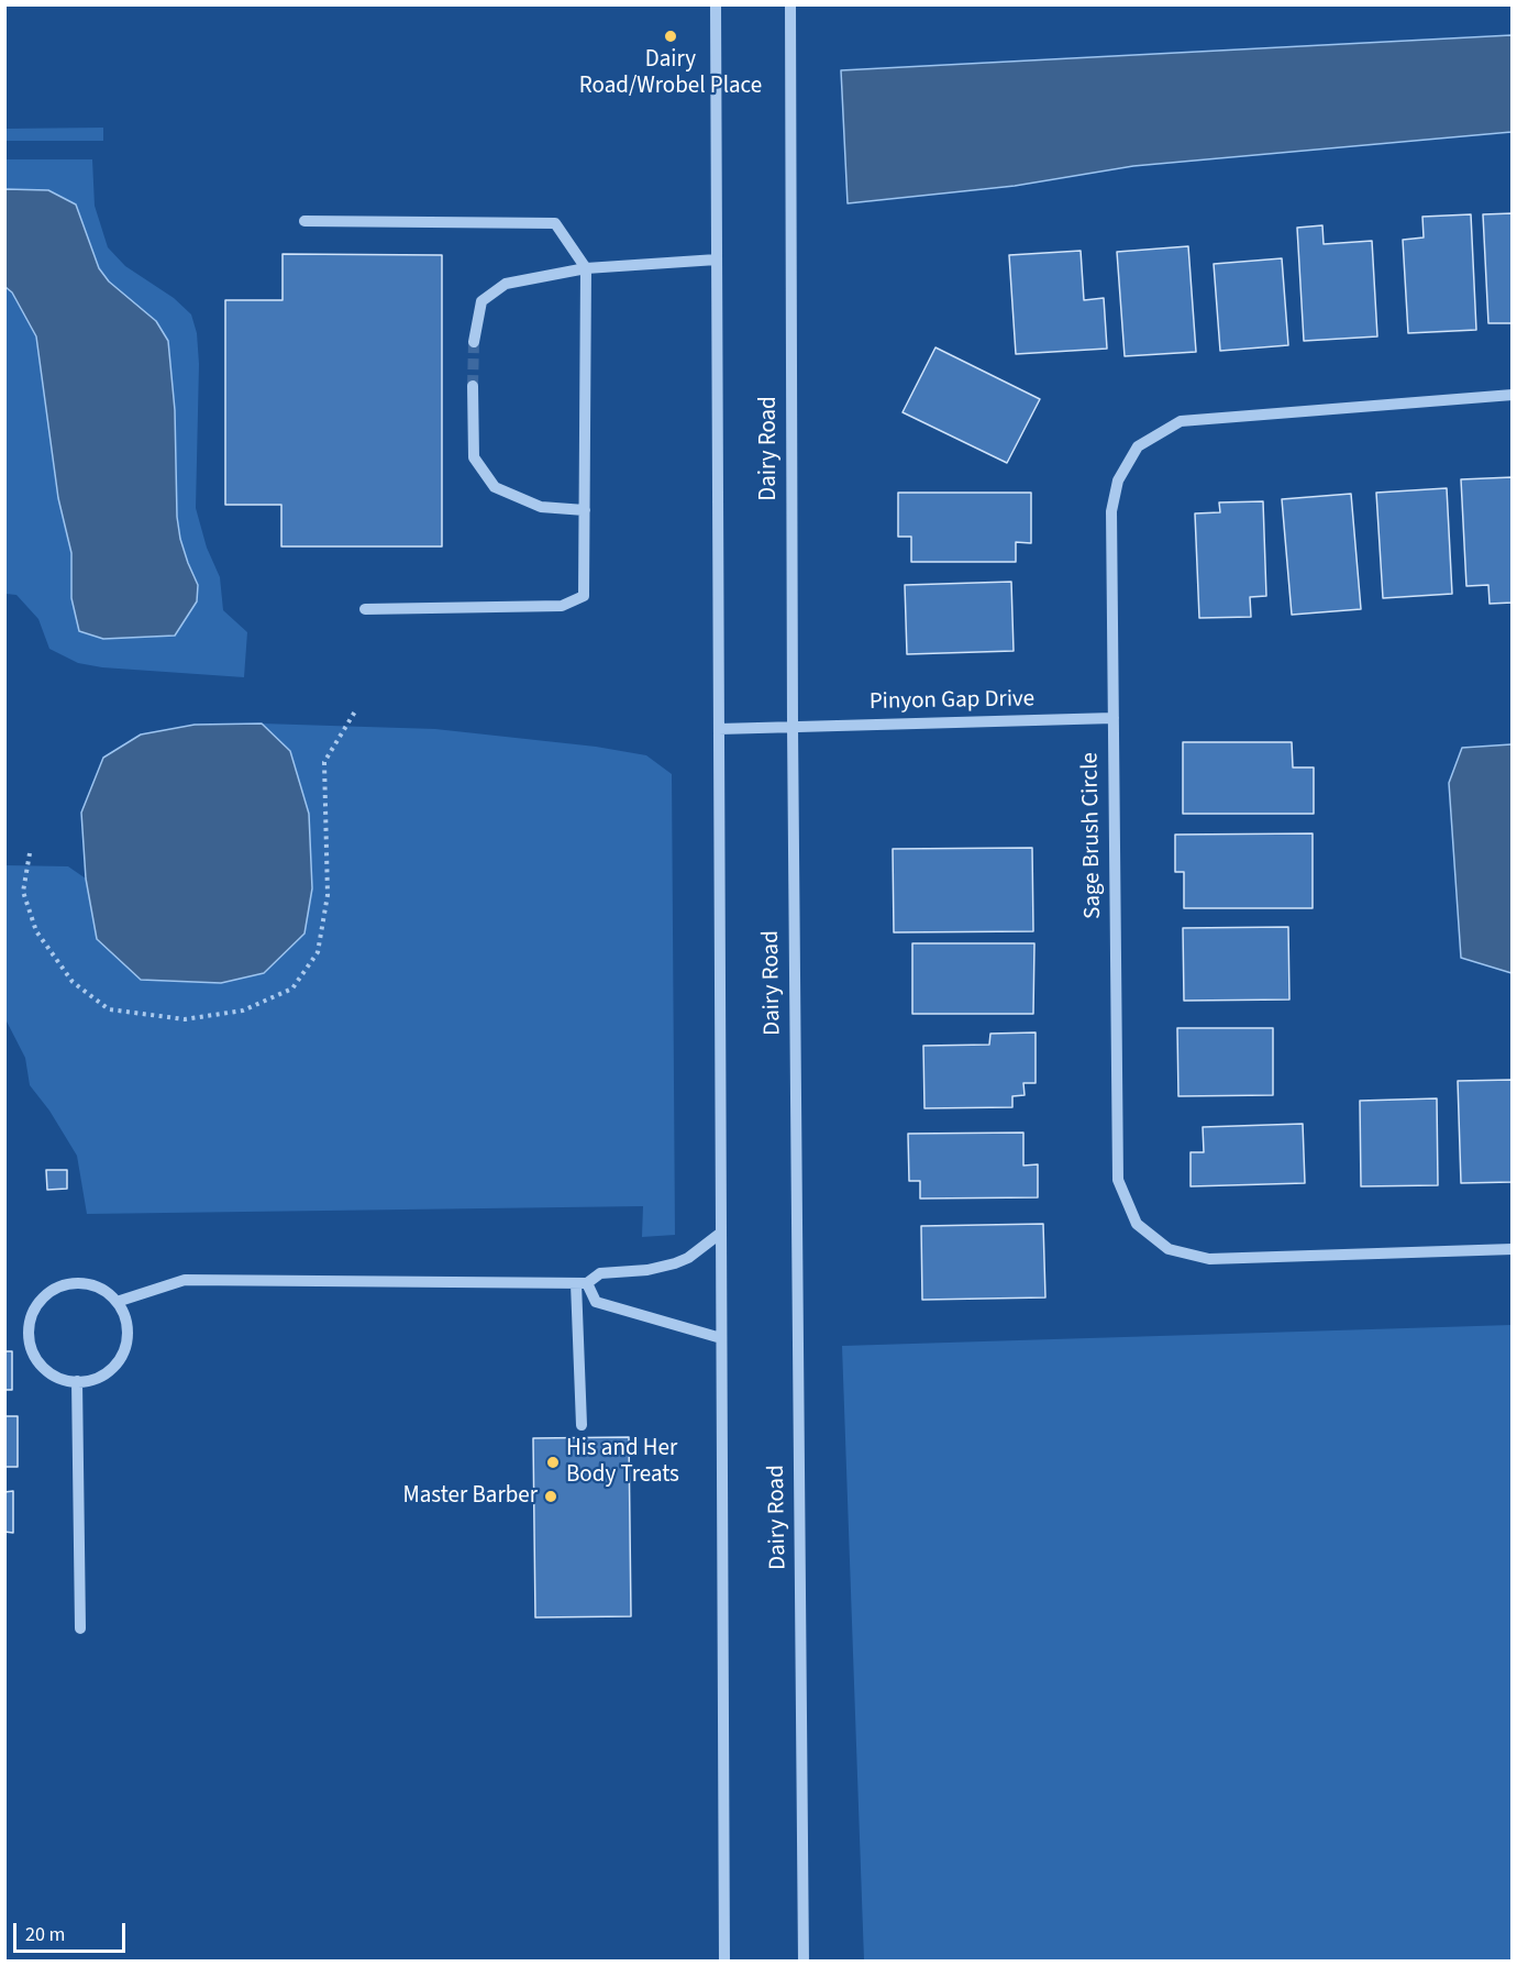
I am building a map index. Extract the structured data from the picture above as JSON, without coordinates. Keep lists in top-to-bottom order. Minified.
{"streets":{"street":["Dairy Road","Pinyon Gap Drive","Sage Brush Circle"]},"crossings":[["Dairy Road","Pinyon Gap Drive"],["Pinyon Gap Drive","Sage Brush Circle"]],"places":["Dairy Road/Wrobel Place","His and Her Body Treats","Master Barber"],"scale_bar":"20 m"}
